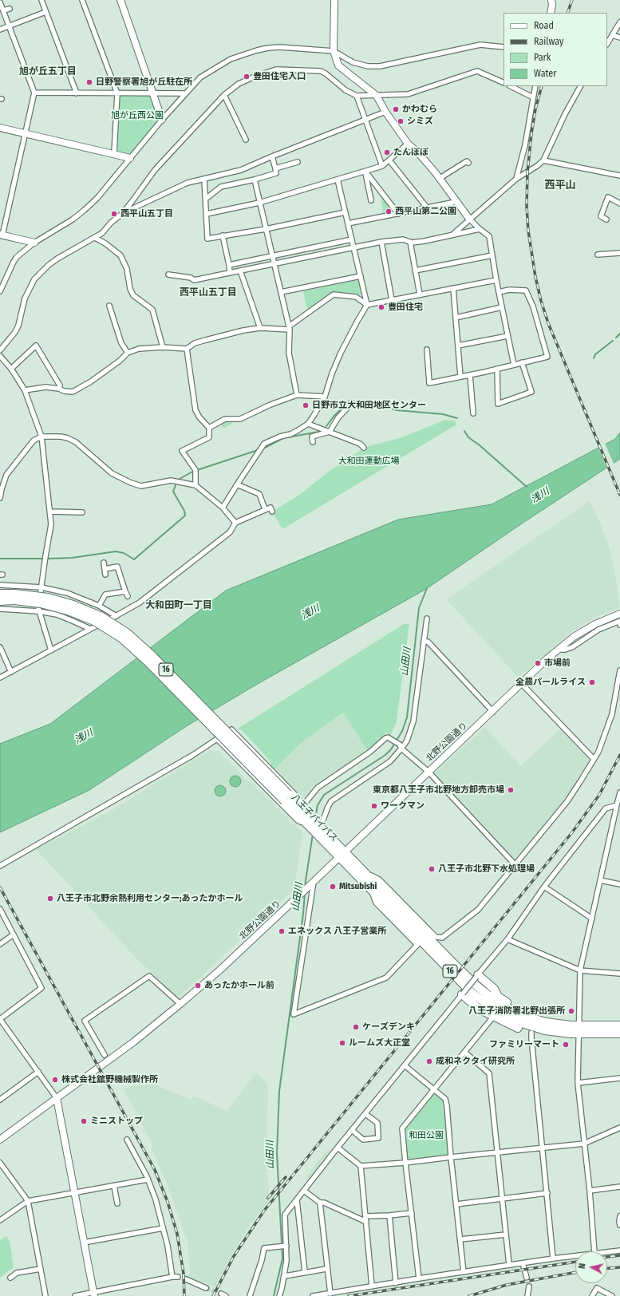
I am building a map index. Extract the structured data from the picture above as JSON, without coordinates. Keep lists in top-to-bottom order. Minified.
{"streets":{"highway":["16","八王子バイパス"],"street":["北野公園通り"]},"crossings":[["北野公園通り","八王子バイパス"]],"districts":["旭が丘五丁目","西平山","西平山五丁目","大和田町一丁目"],"water":["浅川","山田川"],"parks":["旭が丘西公園","大和田運動広場","和田公園"],"places":["豊田住宅入口","日野警察署旭が丘駐在所","かわむら","シミズ","たんぽぽ","西平山第二公園","西平山五丁目","豊田住宅","日野市立大和田地区センター","市場前","全農パールライス","東京都八王子市北野地方卸売市場","ワークマン","八王子市北野下水処理場","Mitsubishi","八王子市北野余熱利用センター;あったかホール","エネックス 八王子営業所","あったかホール前","八王子消防署北野出張所","ケーズデンキ","ルームズ大正堂","ファミリーマート","成和ネクタイ研究所","株式会社舘野機械製作所","ミニストップ"],"legend":["Road","Railway","Park","Water"],"north":"left"}
